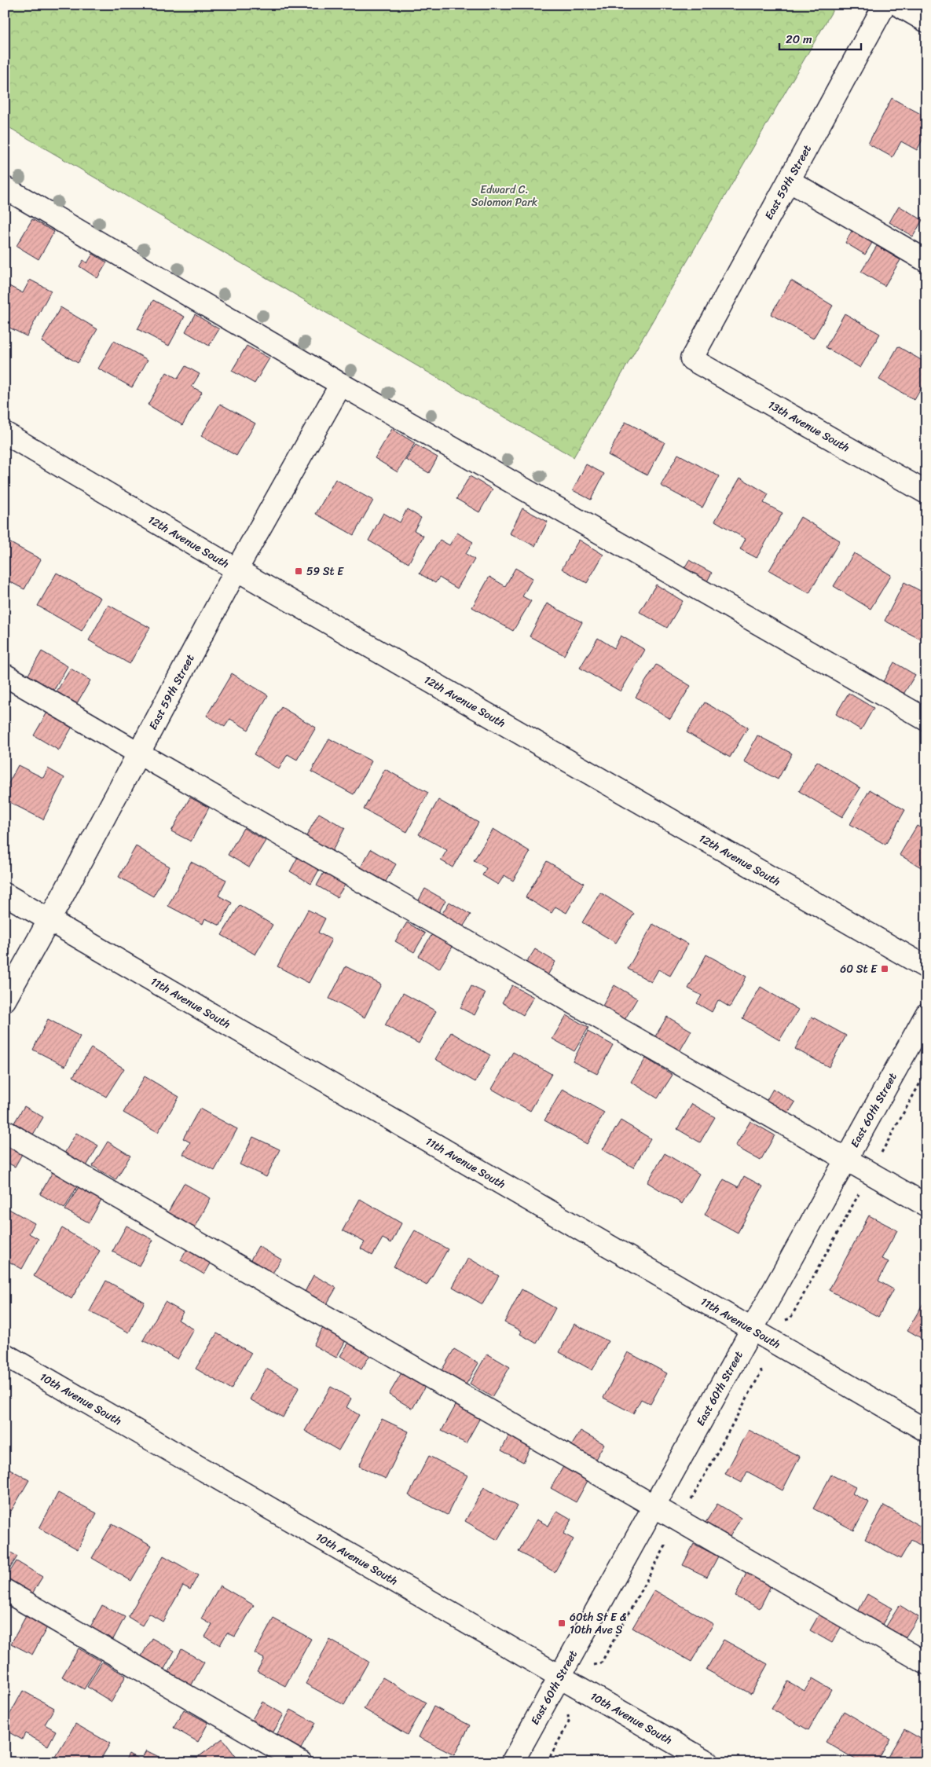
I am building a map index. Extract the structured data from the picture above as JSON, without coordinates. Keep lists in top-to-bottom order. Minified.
{"streets":{"street":["East 59th Street","13th Avenue South","12th Avenue South","11th Avenue South","East 60th Street","10th Avenue South"]},"crossings":[["East 59th Street","13th Avenue South"],["East 59th Street","12th Avenue South"],["East 59th Street","11th Avenue South"],["11th Avenue South","East 60th Street"],["East 60th Street","10th Avenue South"]],"parks":["Edward C. Solomon Park"],"places":{"transit":["59 St E","60 St E","60th St E & 10th Ave S"]},"scale_bar":"20 m"}
